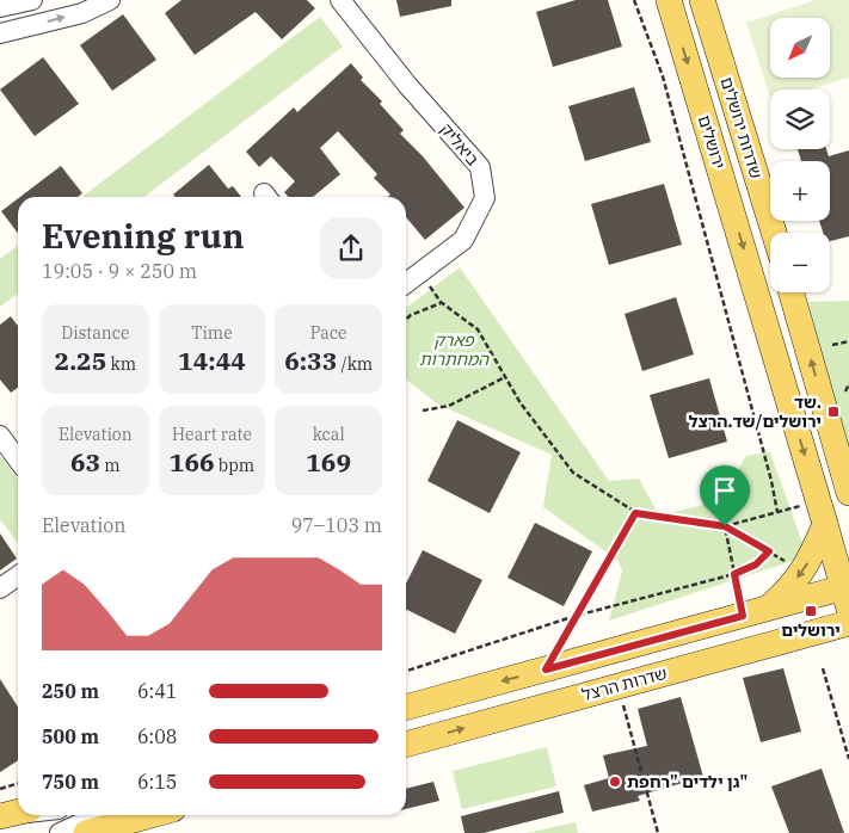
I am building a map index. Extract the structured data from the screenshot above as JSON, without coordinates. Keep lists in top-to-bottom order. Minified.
{"streets":{"main road":["שדרות ירושלים","ירושלים","שדרות הרצל"],"street":["ביאליק"]},"parks":["פארק המחתרות"],"places":{"transit":["שד. ירושלים/שד.הרצל","ירושלים"],"other":["גן ילדים \"רחפת\""]},"north":"bottom left","page":{"map_buttons":["+","−"],"heading":["Evening run","19:05 · 9 × 250 m"],"stats":[["Distance","2.25 km"],["Time","14:44"],["Pace","6:33 /km"],["Elevation","63 m"],["Heart rate","166 bpm"],["kcal","169"]],"chart":["Elevation","97–103 m"],"list":[{"name":"250 m","note":"6:41"},{"name":"500 m","note":"6:08"},{"name":"750 m","note":"6:15"}]}}
